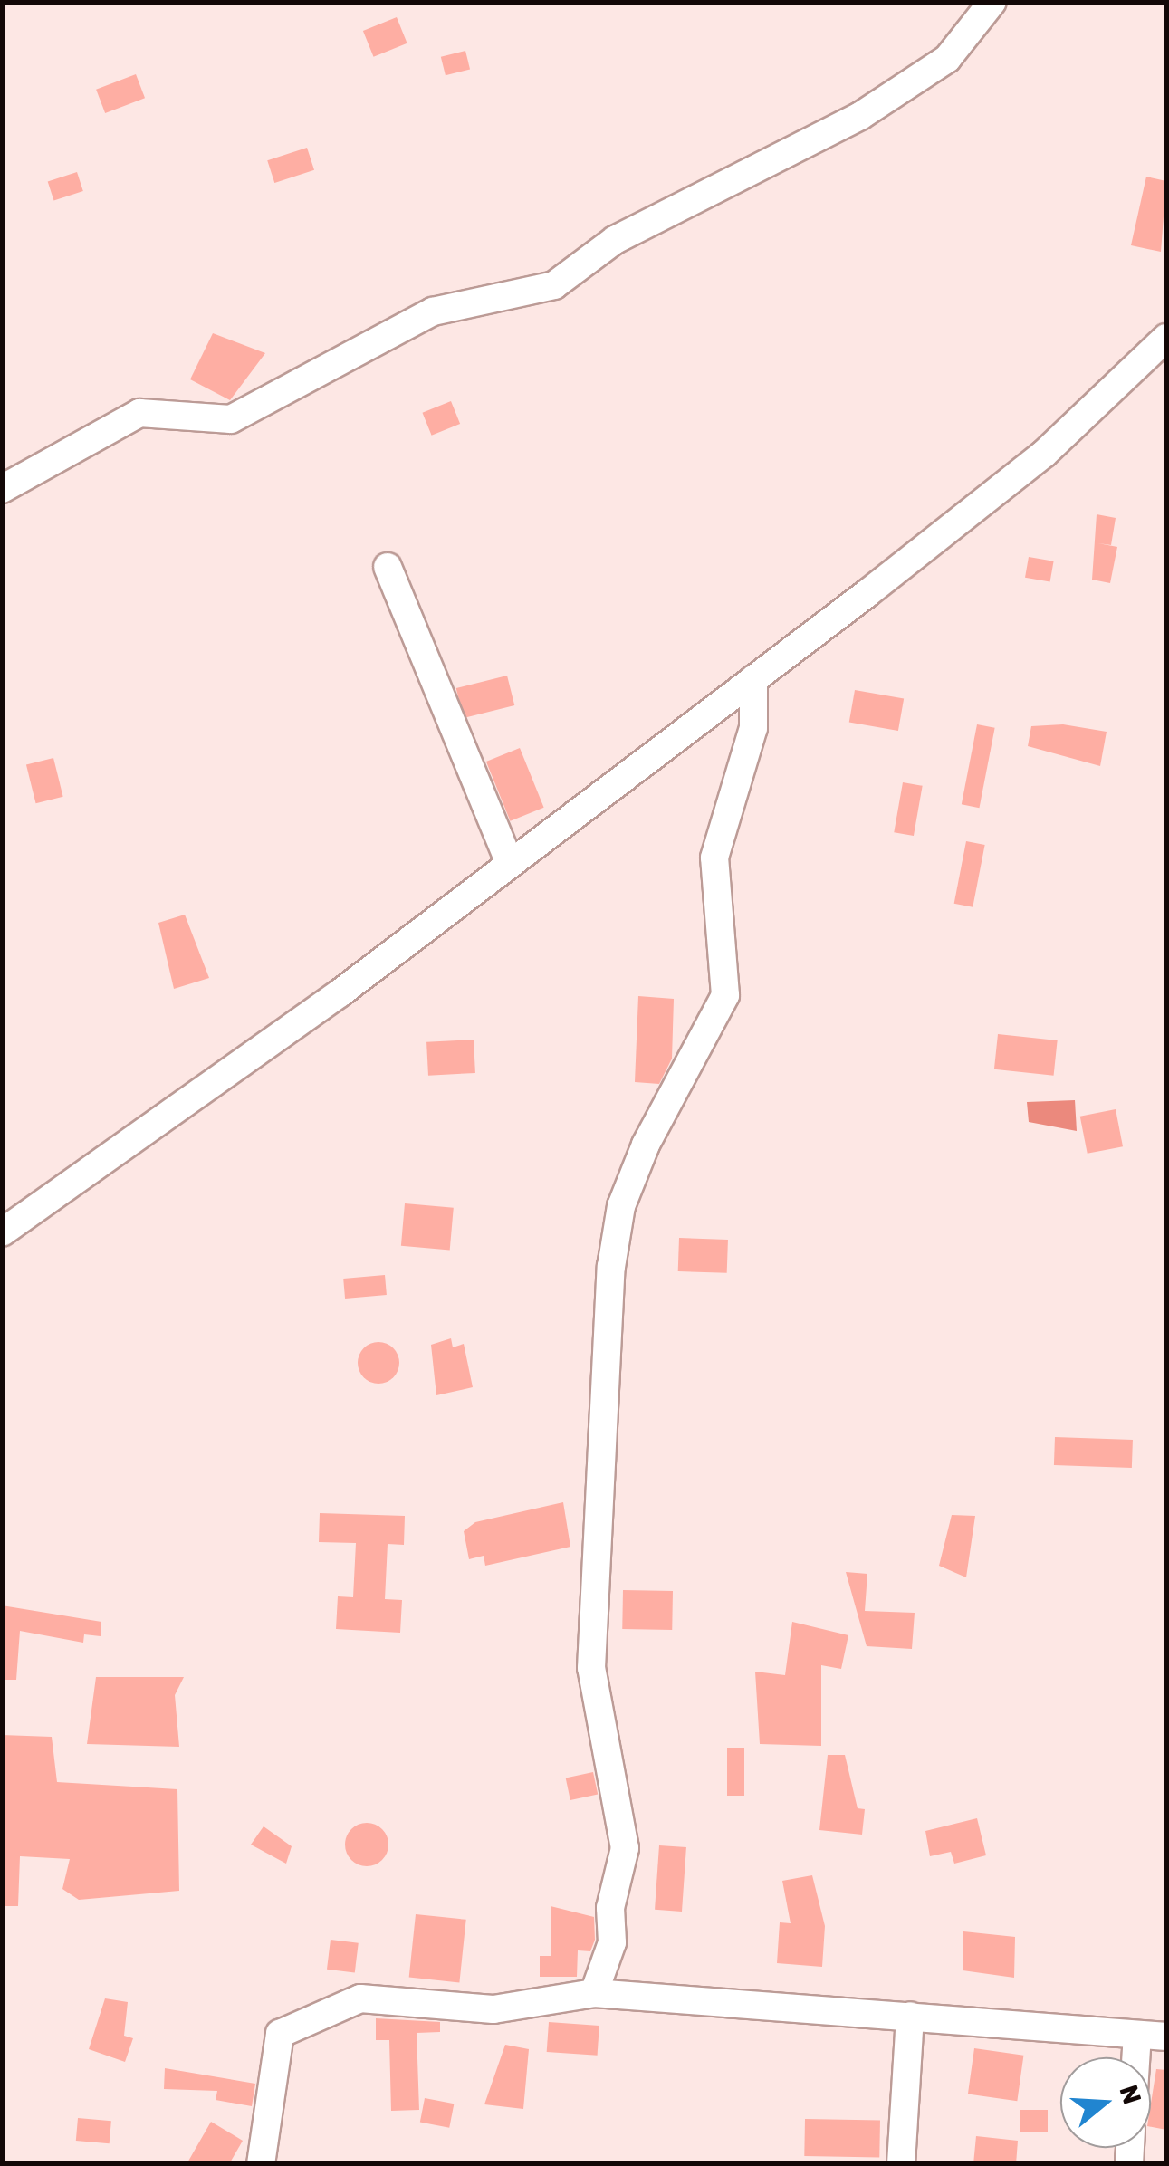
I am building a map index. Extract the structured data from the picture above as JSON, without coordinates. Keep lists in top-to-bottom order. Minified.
{"north":"right"}
